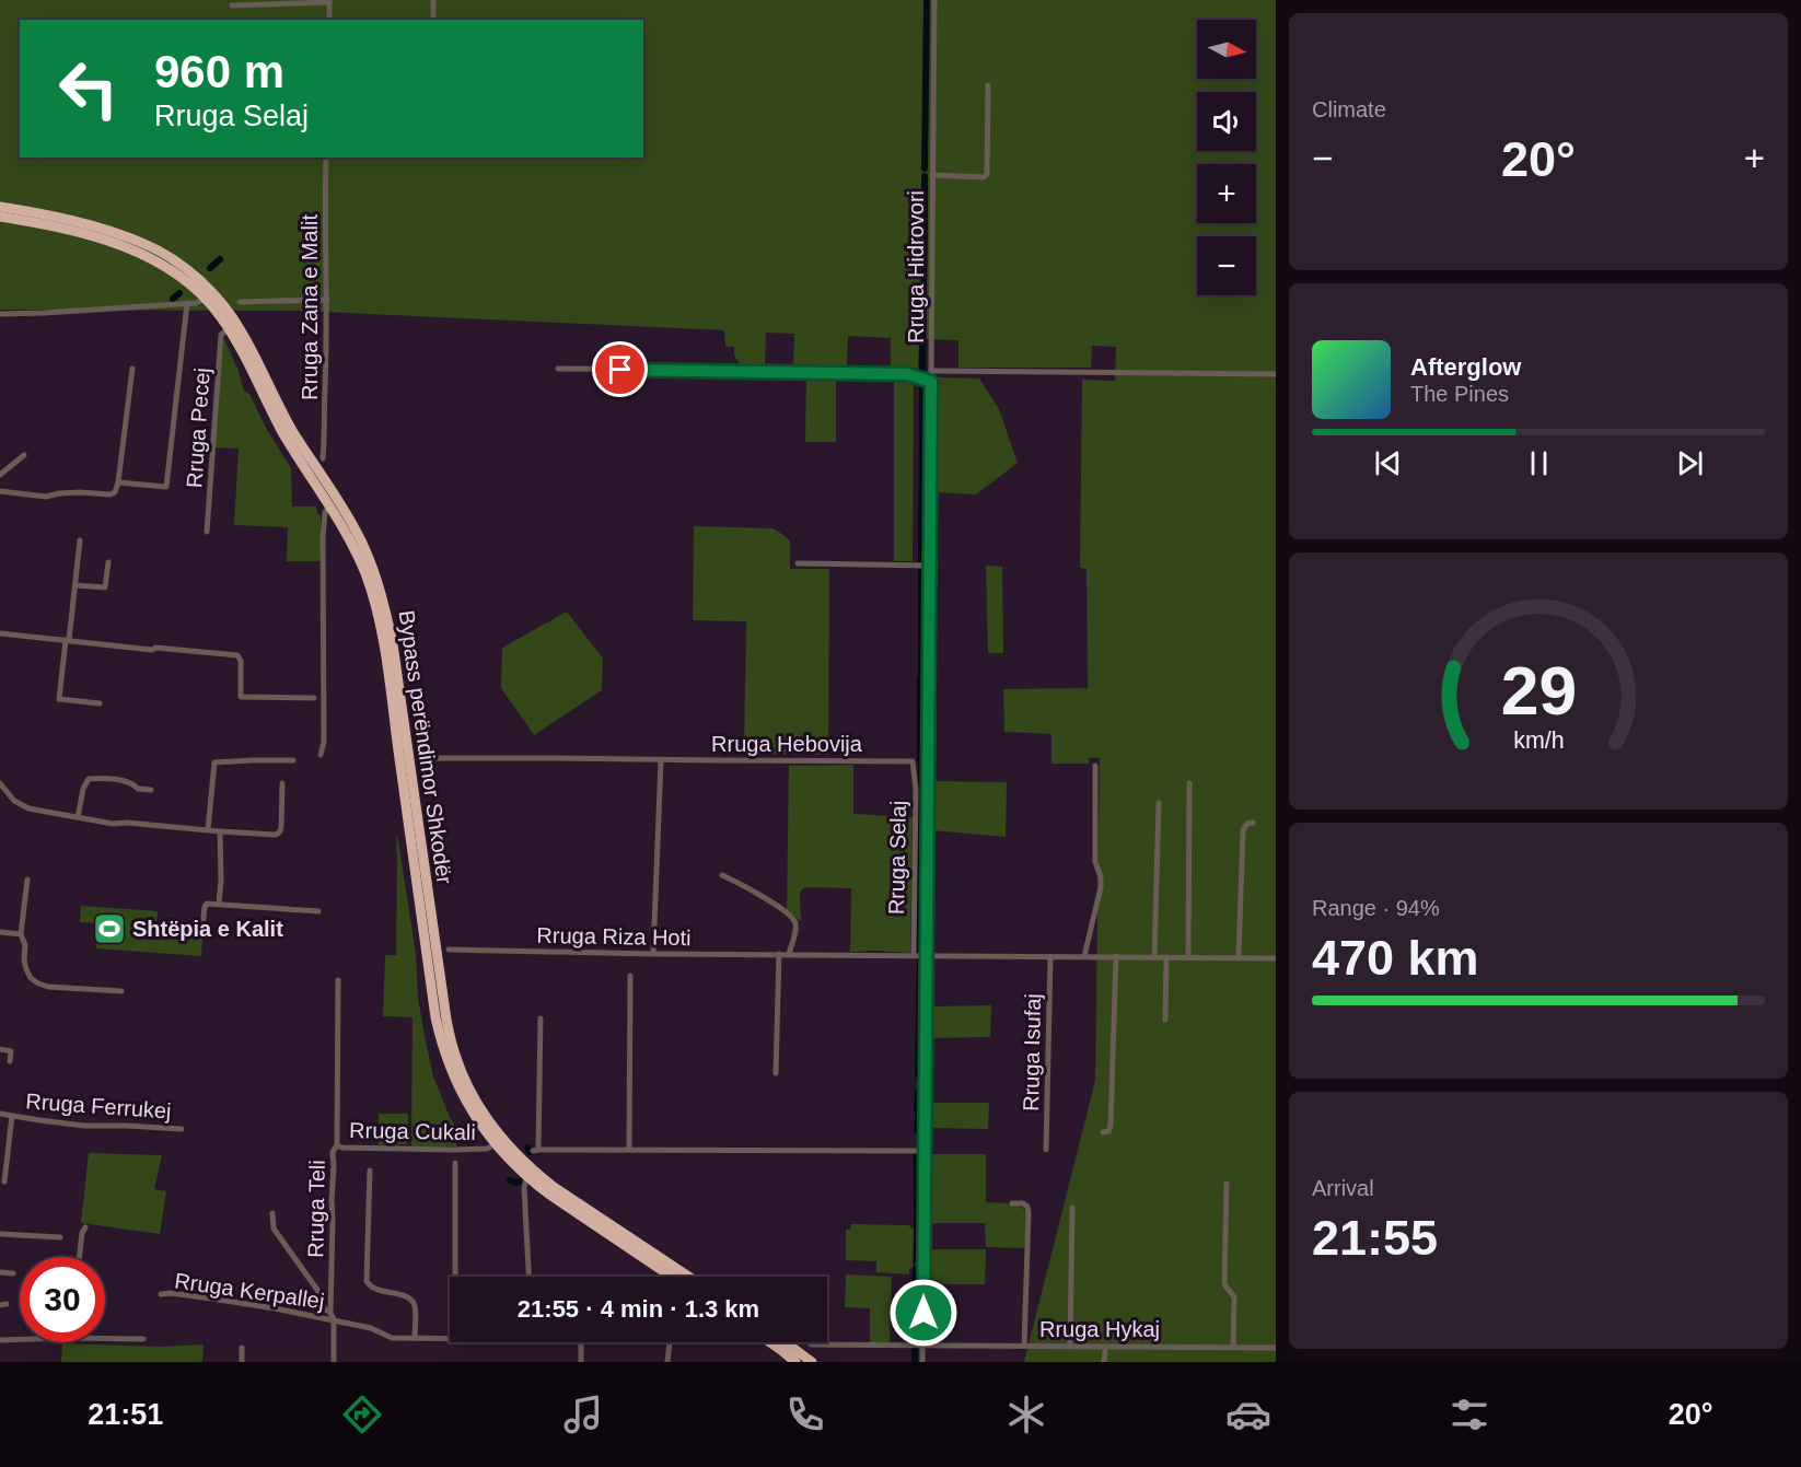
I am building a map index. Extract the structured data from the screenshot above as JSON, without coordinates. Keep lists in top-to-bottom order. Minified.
{"streets":{"highway":["Bypass perëndimor Shkodër"],"street":["Rruga Hidrovori","Rruga Zana e Malit","Rruga Pecej","Rruga Hebovija","Rruga Selaj","Rruga Riza Hoti","Rruga Isufaj","Rruga Ferrukej","Rruga Cukali","Rruga Teli","Rruga Kerpallej","Rruga Hykaj"]},"crossings":[["Rruga Hidrovori","Rruga Riza Hoti"],["Rruga Hidrovori","Rruga Hykaj"],["Rruga Pecej","Bypass perëndimor Shkodër"],["Rruga Hebovija","Rruga Selaj"],["Bypass perëndimor Shkodër","Rruga Cukali"],["Rruga Selaj","Rruga Riza Hoti"],["Rruga Cukali","Rruga Teli"],["Rruga Teli","Rruga Kerpallej"]],"places":{"sports":["Shtëpia e Kalit"]},"north":"right","page":{"tile":["Climate",["Range · 94%","470 km"],["Arrival","21:55"]],"map_buttons":["+","−"],"turn":["960 m","Rruga Selaj"],"heat":["−","20°","+"],"song":["Afterglow","The Pines"],"limit":"30","trip":"21:55 · 4 min · 1.3 km","tabs":["21:51","20°"],"gauge":["29","km/h"]}}
